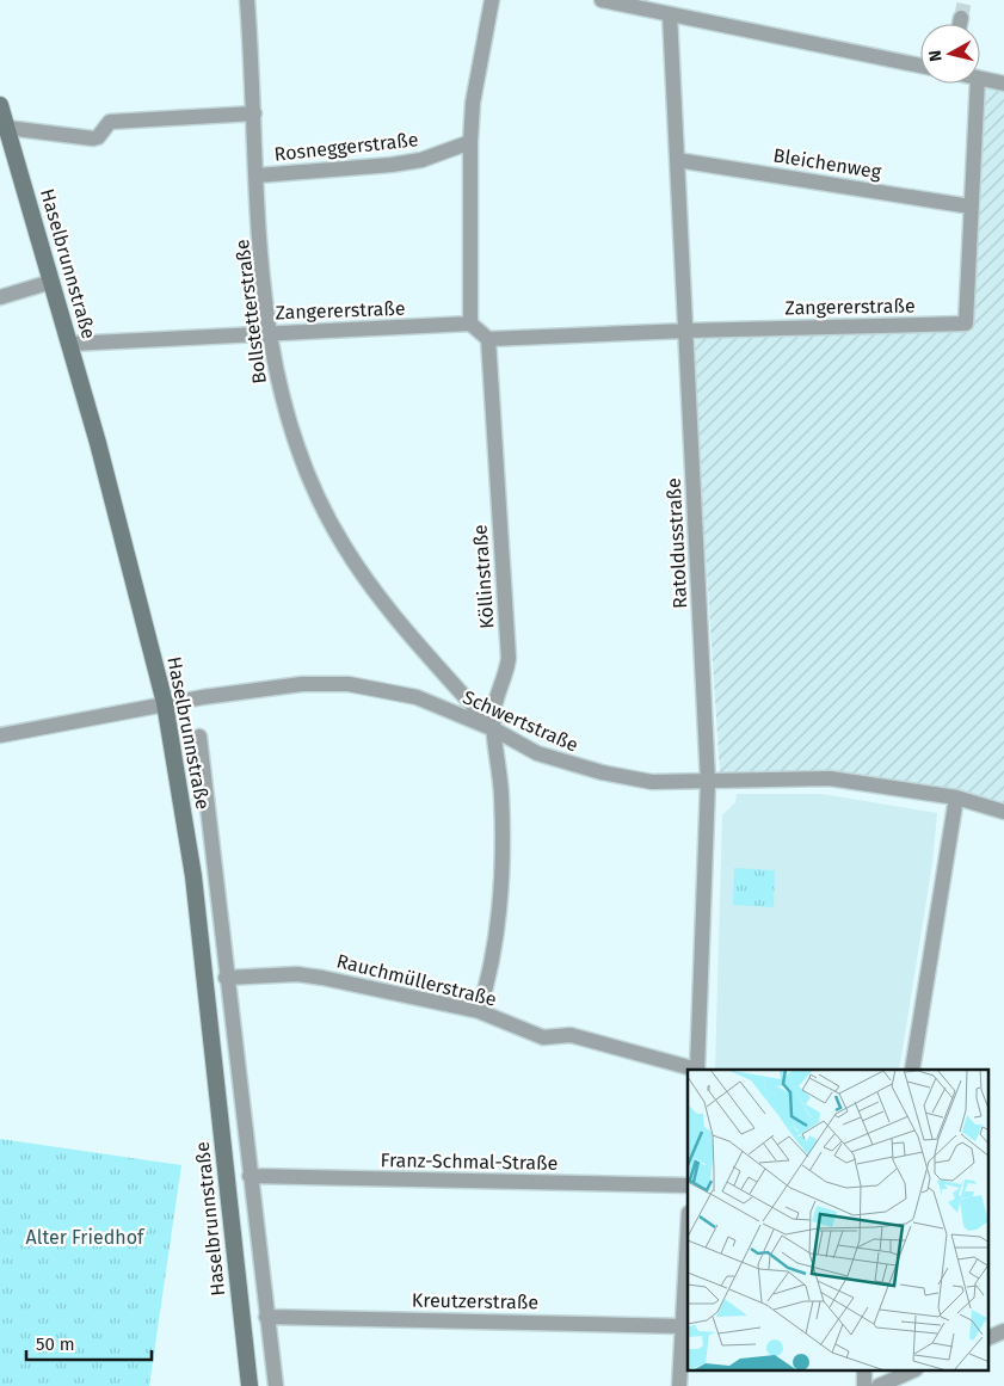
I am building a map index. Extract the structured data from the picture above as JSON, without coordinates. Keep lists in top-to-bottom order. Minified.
{"streets":{"main road":["Haselbrunnstraße"],"street":["Rosneggerstraße","Bleichenweg","Zangererstraße","Bollstetterstraße","Ratoldusstraße","Köllinstraße","Schwertstraße","Rauchmüllerstraße","Franz-Schmal-Straße","Kreutzerstraße"]},"crossings":[["Rosneggerstraße","Bollstetterstraße"],["Bleichenweg","Zangererstraße"],["Bleichenweg","Ratoldusstraße"],["Haselbrunnstraße","Zangererstraße"],["Haselbrunnstraße","Schwertstraße"],["Haselbrunnstraße","Rauchmüllerstraße"],["Haselbrunnstraße","Franz-Schmal-Straße"],["Haselbrunnstraße","Kreutzerstraße"],["Zangererstraße","Bollstetterstraße"],["Zangererstraße","Ratoldusstraße"],["Zangererstraße","Köllinstraße"],["Bollstetterstraße","Köllinstraße"],["Bollstetterstraße","Schwertstraße"],["Ratoldusstraße","Schwertstraße"],["Köllinstraße","Schwertstraße"],["Köllinstraße","Rauchmüllerstraße"]],"parks":["Alter Friedhof"],"scale_bar":"50 m","north":"left"}
